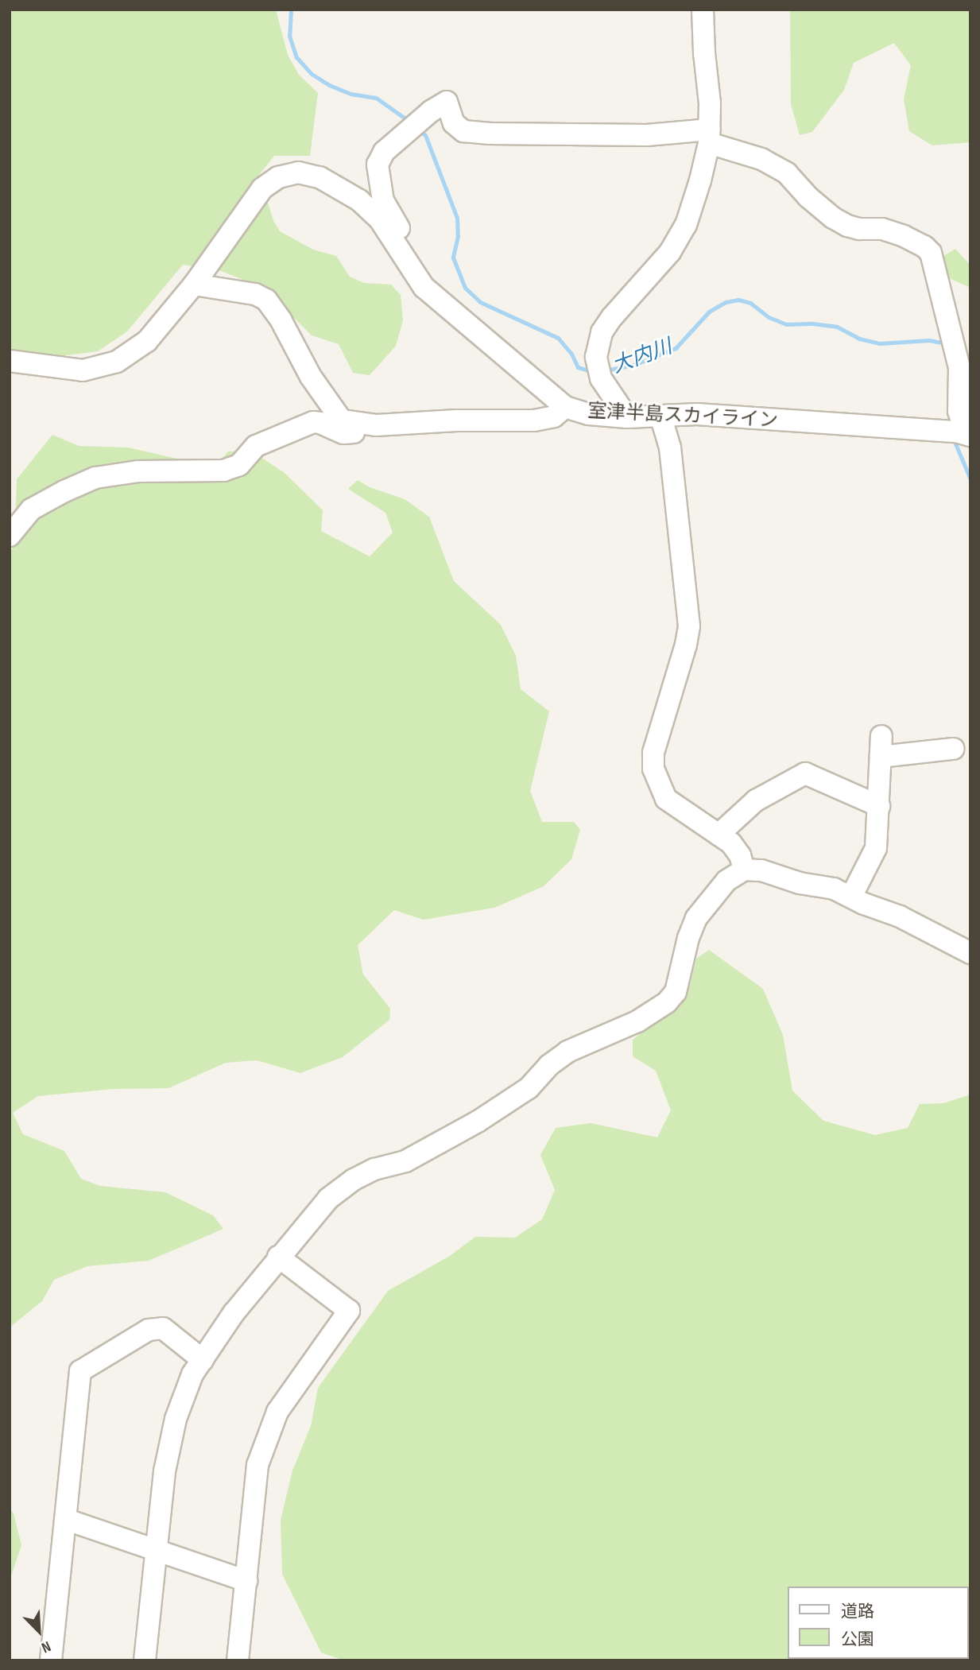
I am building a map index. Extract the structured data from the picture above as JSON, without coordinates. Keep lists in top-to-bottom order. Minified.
{"streets":{"street":["室津半島スカイライン"]},"water":["大内川"],"legend":["道路","公園"],"north":"bottom right"}
